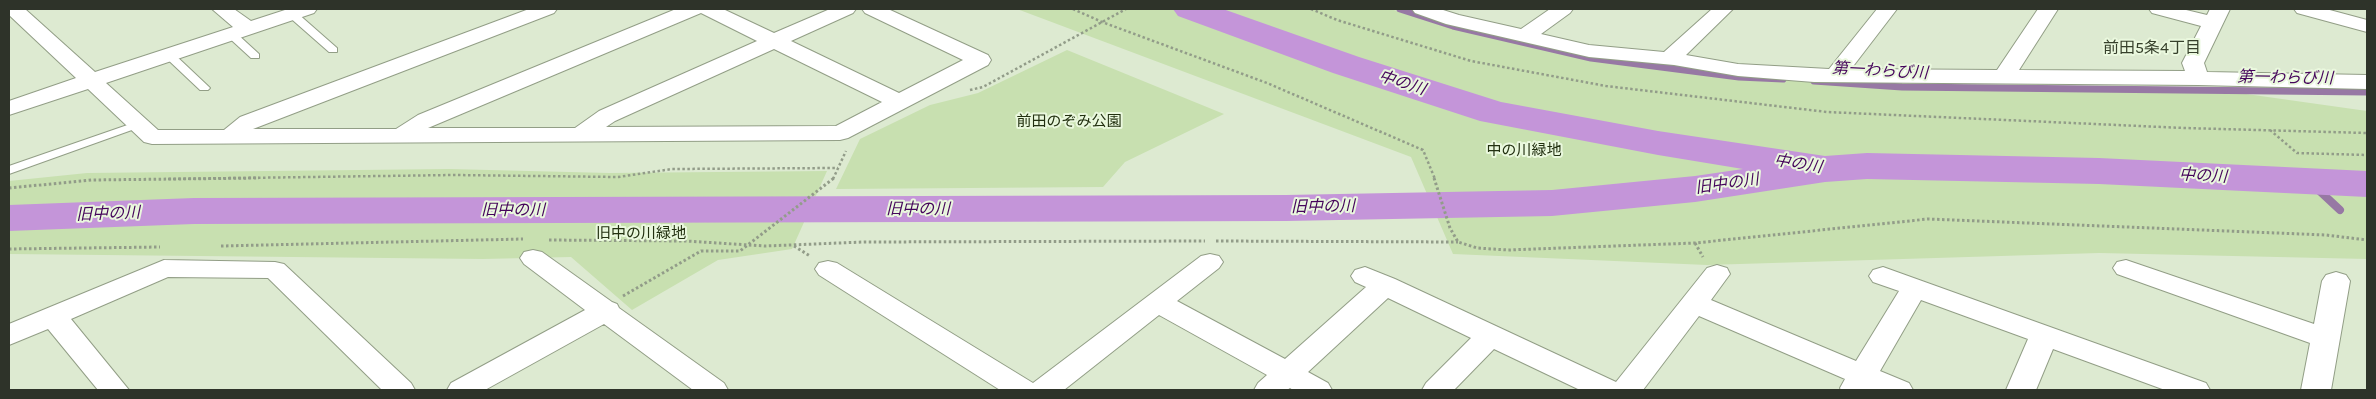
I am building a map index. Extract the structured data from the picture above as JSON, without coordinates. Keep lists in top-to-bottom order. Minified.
{"districts":["前田5条4丁目"],"water":["第一わらび川","中の川","旧中の川"],"parks":["前田のぞみ公園","中の川緑地","旧中の川緑地"]}
